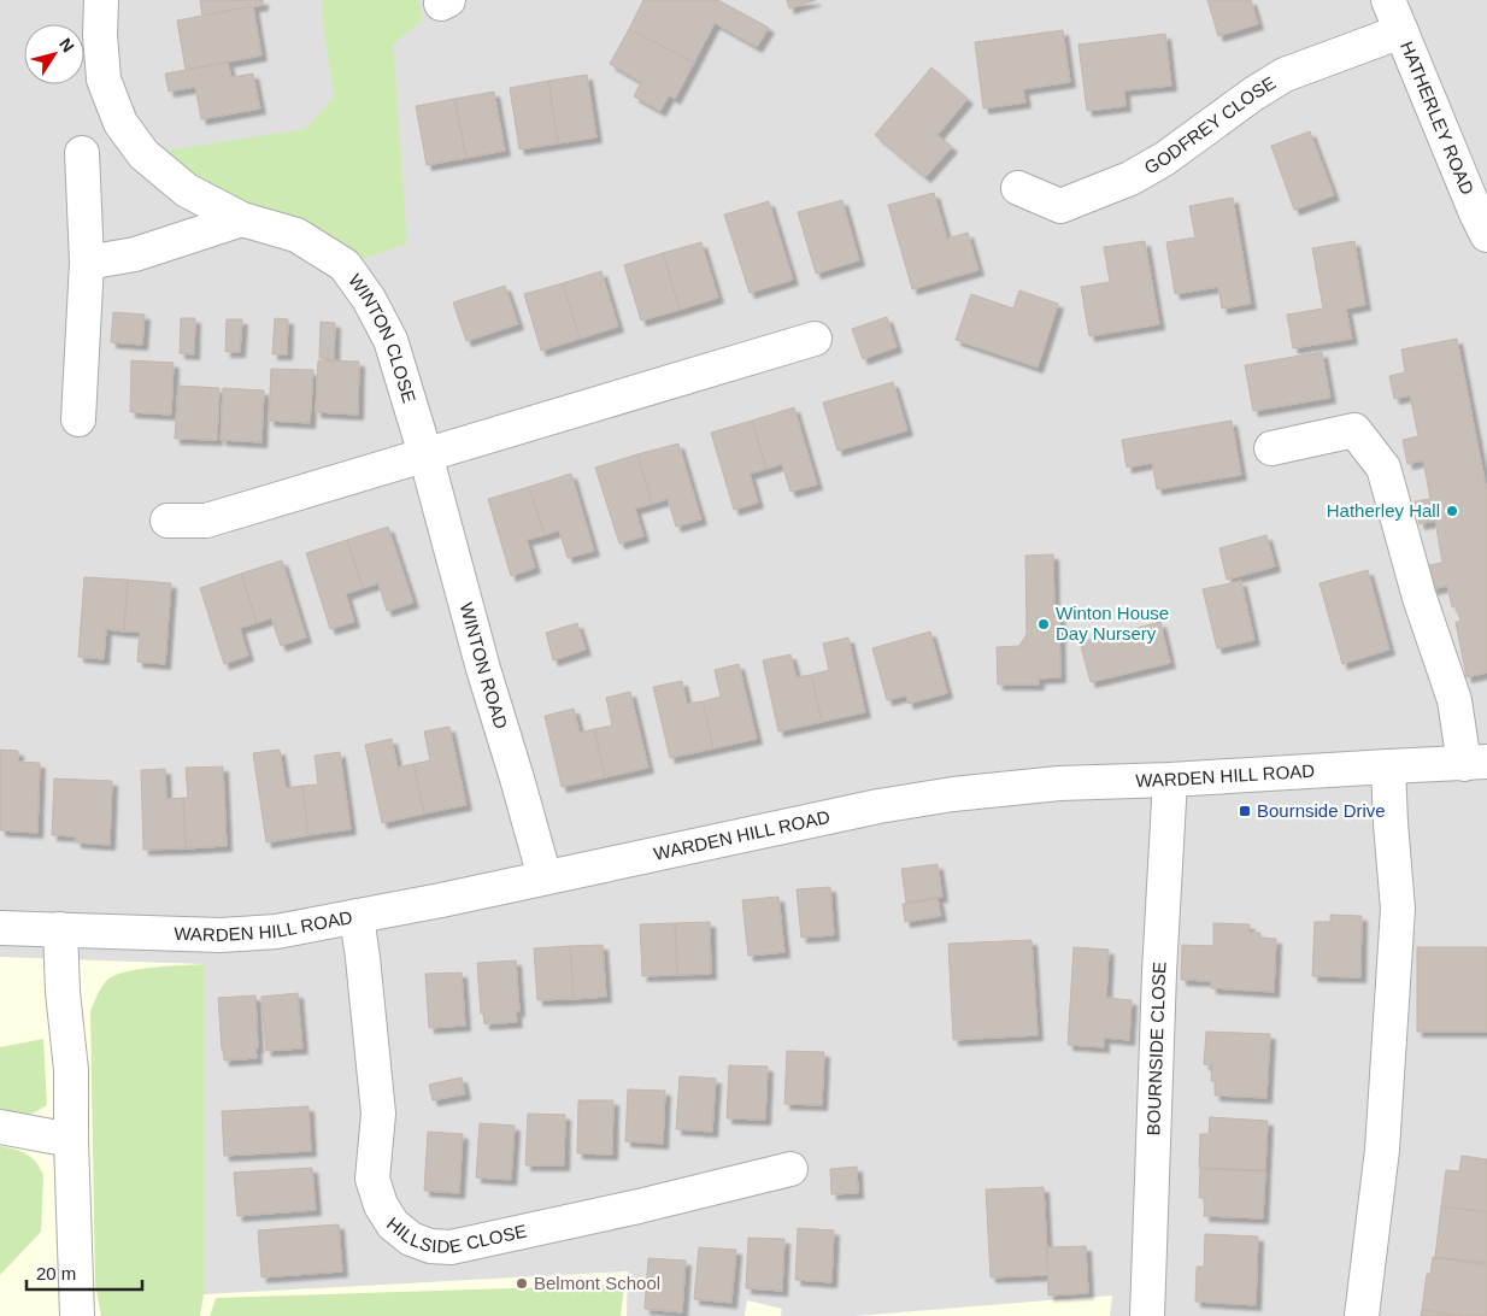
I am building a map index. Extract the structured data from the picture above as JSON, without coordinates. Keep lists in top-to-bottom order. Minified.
{"streets":{"street":["HATHERLEY ROAD","GODFREY CLOSE","WINTON CLOSE","WINTON ROAD","WARDEN HILL ROAD","BOURNSIDE CLOSE","HILLSIDE CLOSE"]},"crossings":[["HATHERLEY ROAD","GODFREY CLOSE"],["WINTON CLOSE","WINTON ROAD"],["WINTON ROAD","WARDEN HILL ROAD"],["WARDEN HILL ROAD","BOURNSIDE CLOSE"],["WARDEN HILL ROAD","HILLSIDE CLOSE"]],"places":{"other":["Hatherley Hall","Winton House Day Nursery","Belmont School"],"transit":["Bournside Drive"]},"scale_bar":"20 m","north":"top right"}
